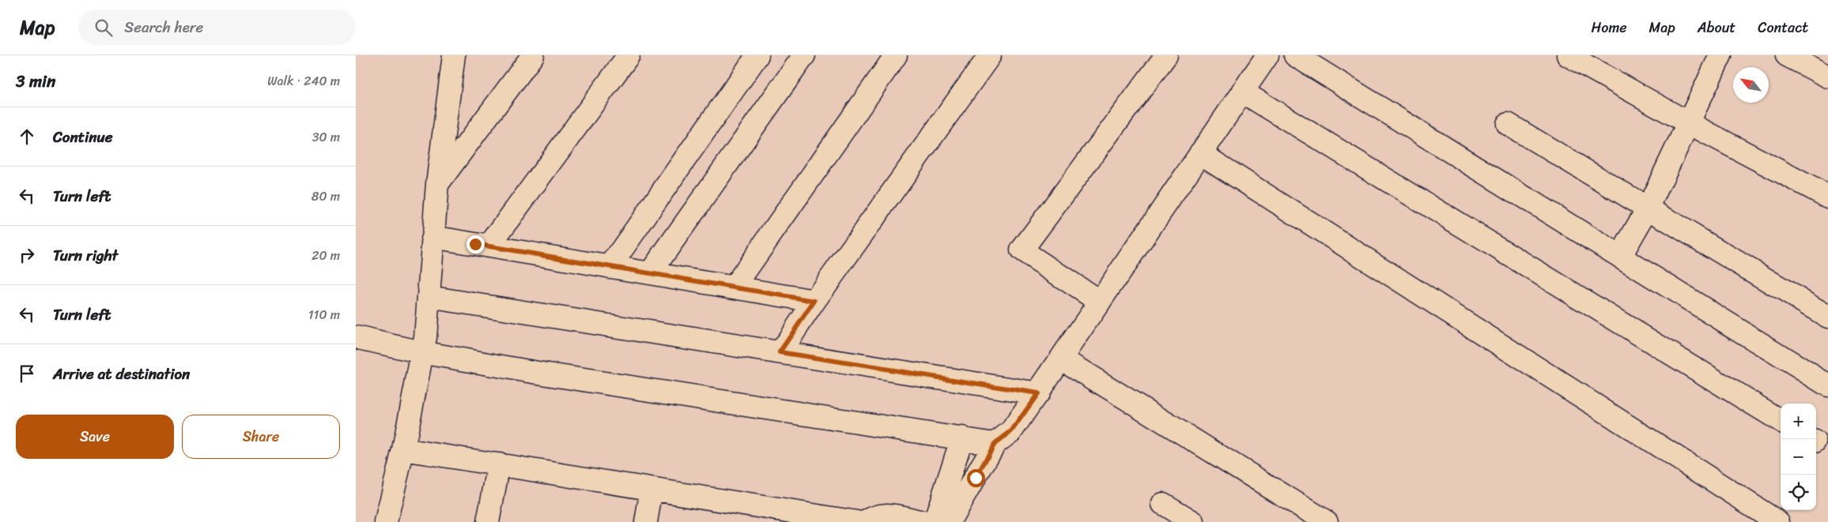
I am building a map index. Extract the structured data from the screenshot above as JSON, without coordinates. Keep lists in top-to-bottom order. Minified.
{"north":"top left","page":{"header":"Map","search":"Search here","nav":["Home","Map","About","Contact"],"heading":["3 min","Walk · 240 m"],"list":[["Continue","30 m"],["Turn left","80 m"],["Turn right","20 m"],["Turn left","110 m"],"Arrive at destination"],"buttons":["Save","Share"],"map_buttons":["+","−"]}}
